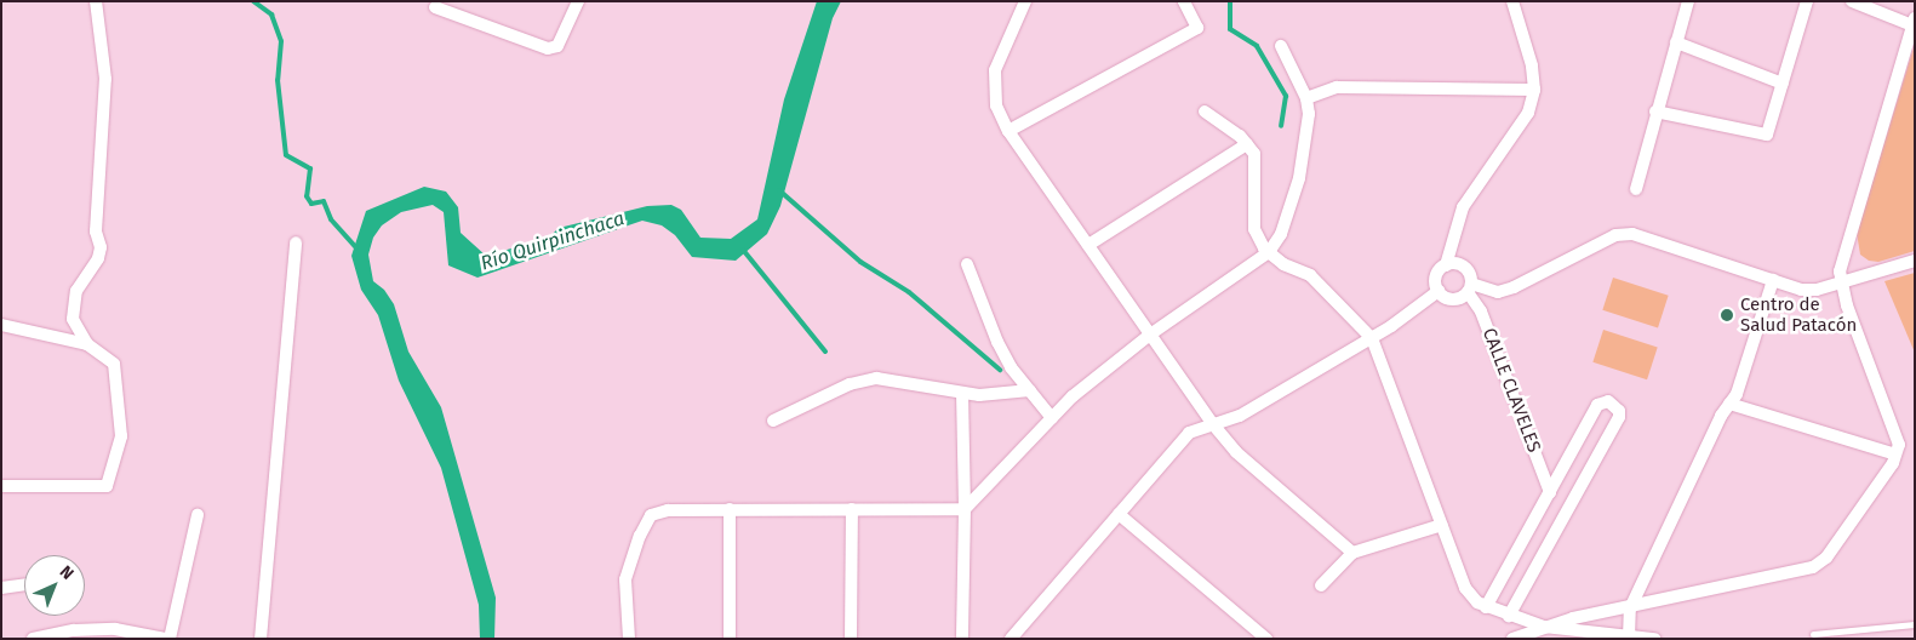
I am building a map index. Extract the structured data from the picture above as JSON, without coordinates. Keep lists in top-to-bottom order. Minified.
{"streets":{"street":["CALLE CLAVELES"]},"water":["Río Quirpinchaca"],"places":["Centro de Salud Patacón"],"north":"top right"}
